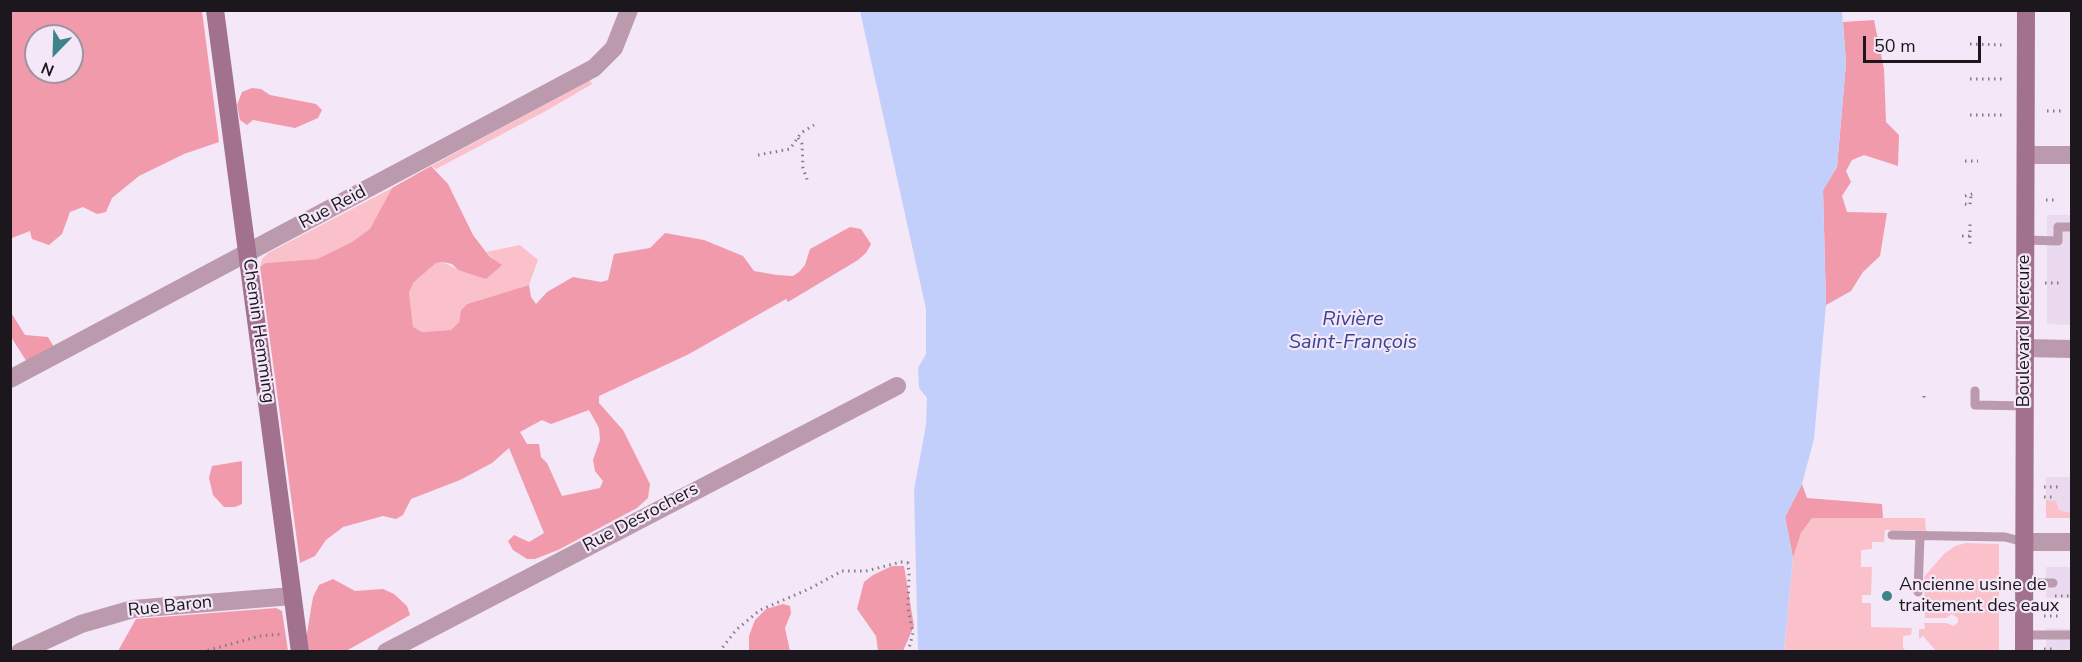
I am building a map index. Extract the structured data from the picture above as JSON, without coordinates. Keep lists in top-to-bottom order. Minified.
{"streets":{"street":["Rue Reid","Chemin Hemming","Boulevard Mercure","Rue Desrochers","Rue Baron"]},"crossings":[["Rue Reid","Chemin Hemming"],["Chemin Hemming","Rue Baron"]],"water":["Rivière Saint-François"],"places":["Ancienne usine de traitement des eaux"],"scale_bar":"50 m","north":"bottom left"}
